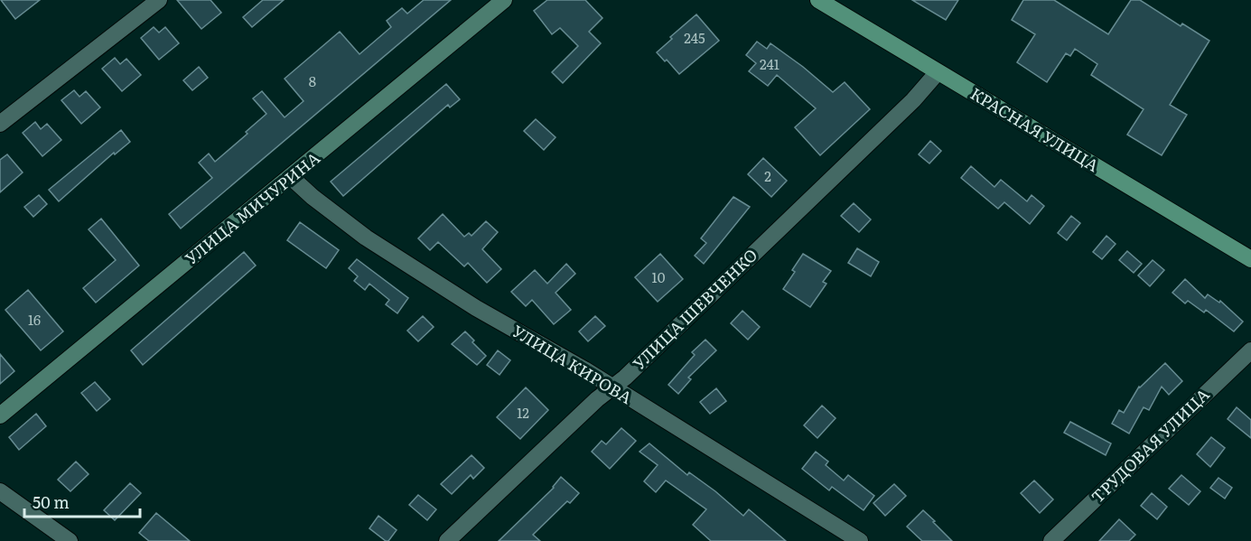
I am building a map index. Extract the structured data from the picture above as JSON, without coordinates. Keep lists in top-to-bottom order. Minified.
{"streets":{"main road":["КРАСНАЯ УЛИЦА"],"street":["УЛИЦА МИЧУРИНА","УЛИЦА ШЕВЧЕНКО","УЛИЦА КИРОВА","ТРУДОВАЯ УЛИЦА"]},"crossings":[["КРАСНАЯ УЛИЦА","УЛИЦА ШЕВЧЕНКО"],["УЛИЦА МИЧУРИНА","УЛИЦА КИРОВА"],["УЛИЦА ШЕВЧЕНКО","УЛИЦА КИРОВА"]],"house_numbers":["245","241","8","2","10","16","12"],"scale_bar":"50 m"}
